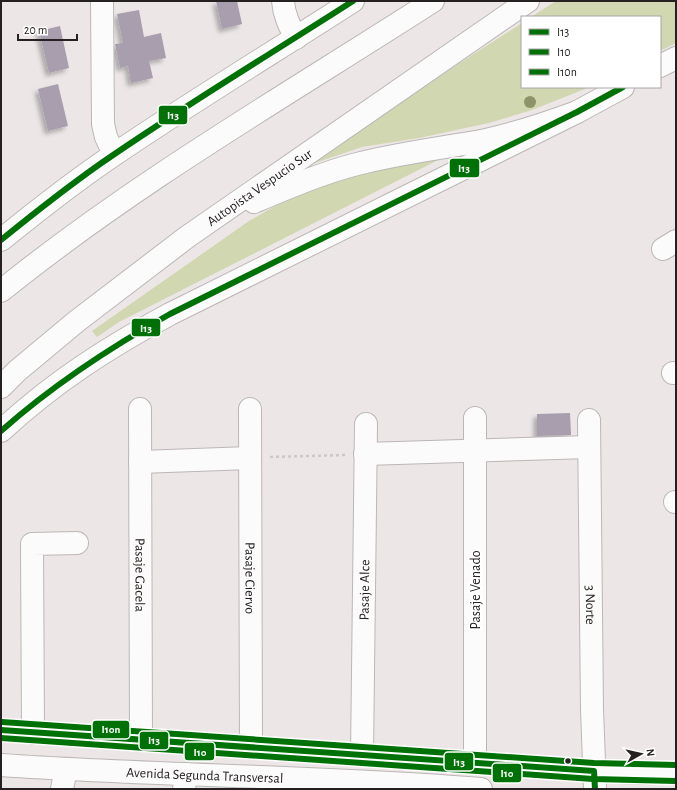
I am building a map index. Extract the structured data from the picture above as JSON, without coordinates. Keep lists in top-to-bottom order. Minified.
{"streets":{"main road":["Autopista Vespucio Sur","Pasaje Gacela","Pasaje Ciervo","Pasaje Alce","Pasaje Venado","3 Norte","Avenida Segunda Transversal"]},"crossings":[["Pasaje Gacela","Avenida Segunda Transversal"],["Pasaje Ciervo","Avenida Segunda Transversal"],["Pasaje Alce","Avenida Segunda Transversal"],["Pasaje Venado","Avenida Segunda Transversal"],["3 Norte","Avenida Segunda Transversal"]],"lines":["transit line I13","transit line I10n","transit line I10"],"legend":["I13","I10","I10n"],"scale_bar":"20 m","north":"right"}
